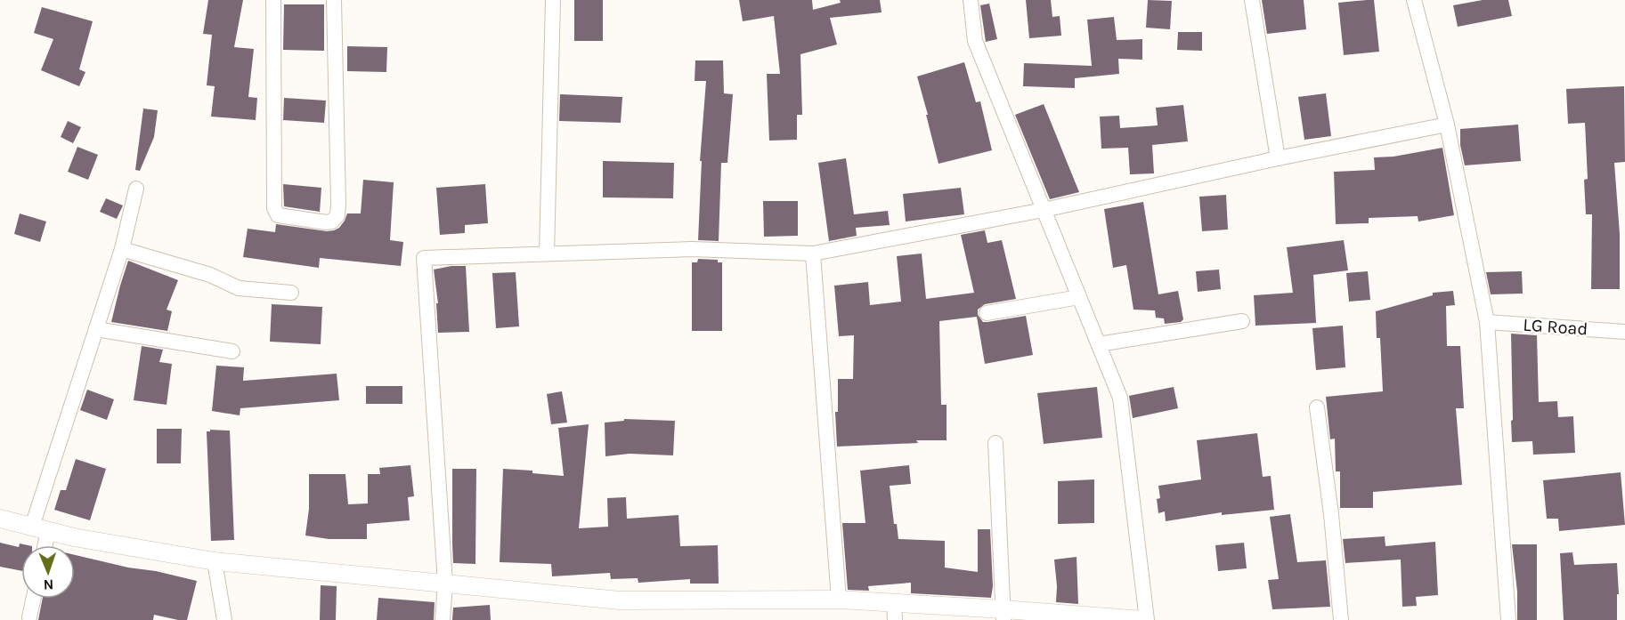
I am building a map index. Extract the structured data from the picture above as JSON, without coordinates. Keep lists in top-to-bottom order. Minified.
{"streets":{"street":["LG Road"]},"north":"bottom"}
